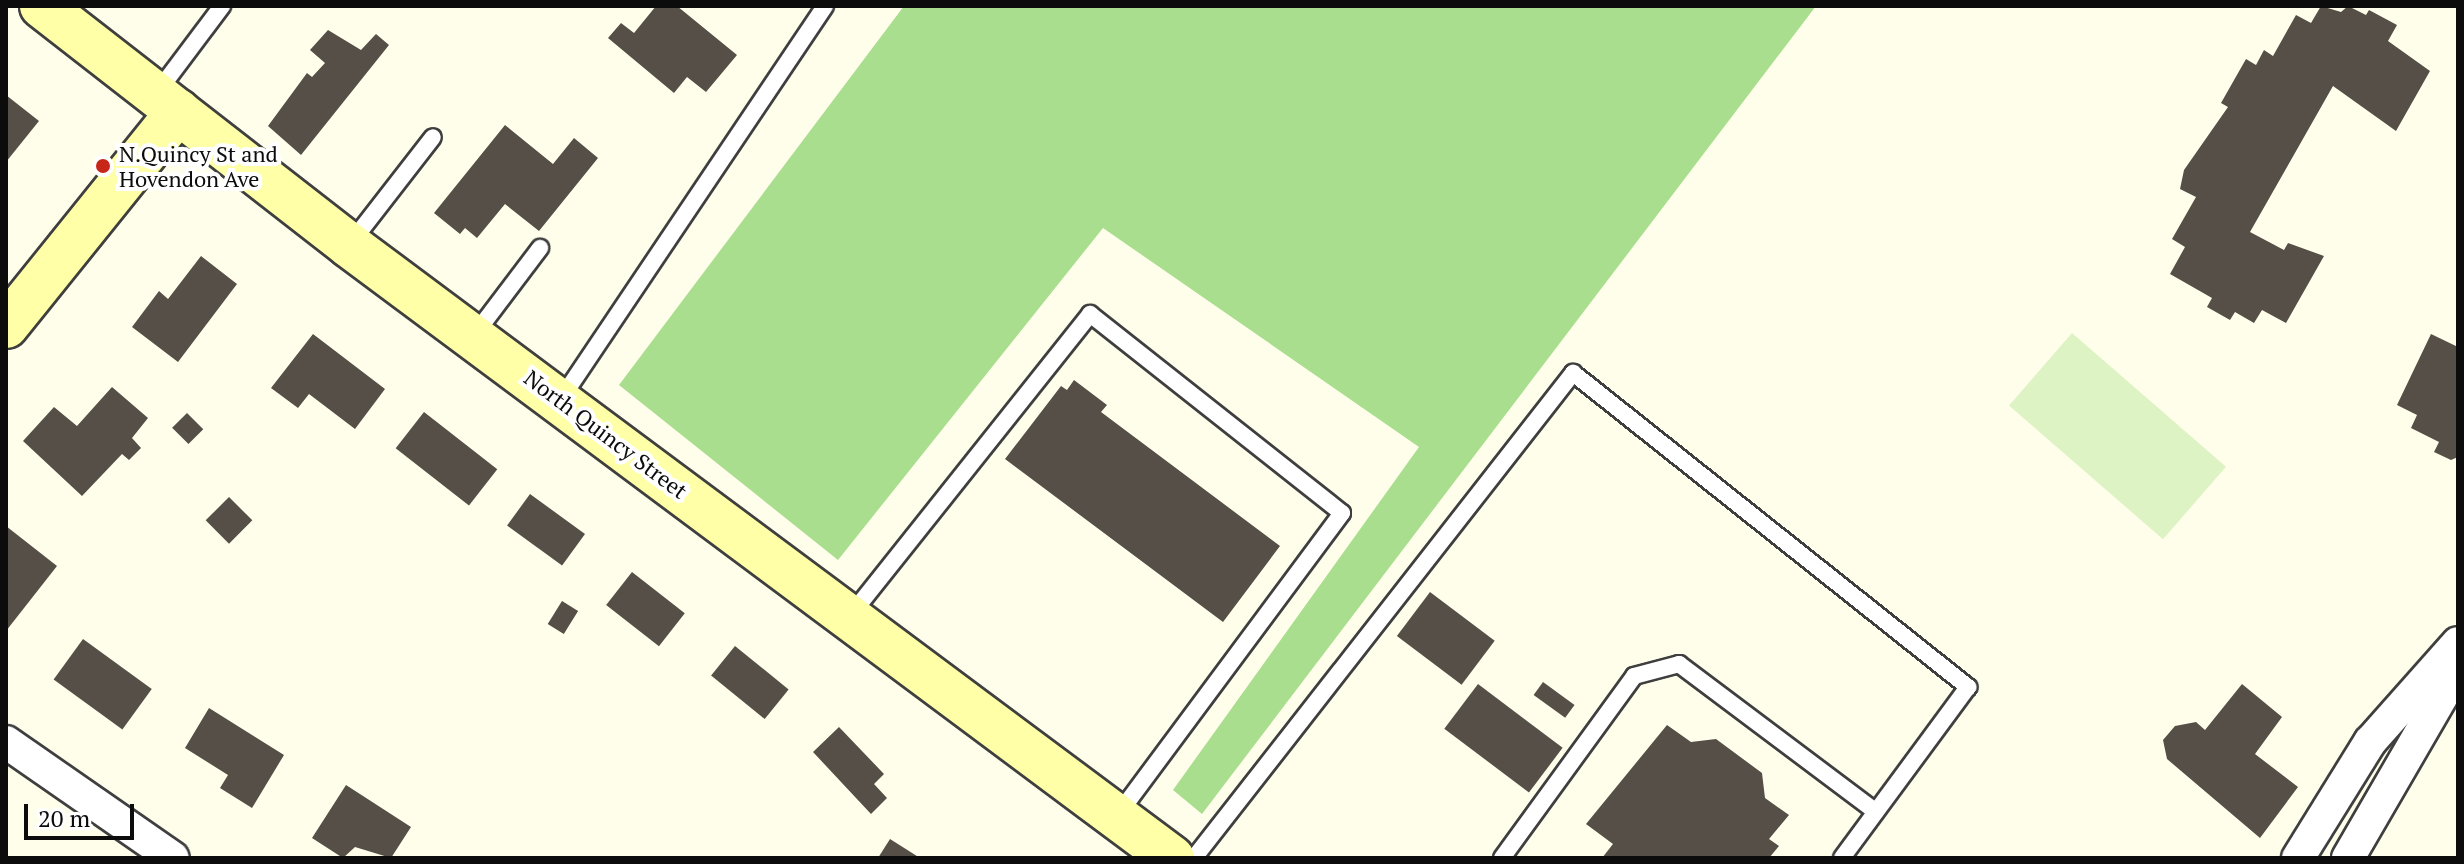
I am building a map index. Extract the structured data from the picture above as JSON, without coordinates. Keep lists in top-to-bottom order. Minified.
{"streets":{"main road":["North Quincy Street"]},"places":["N.Quincy St and Hovendon Ave"],"scale_bar":"20 m"}
